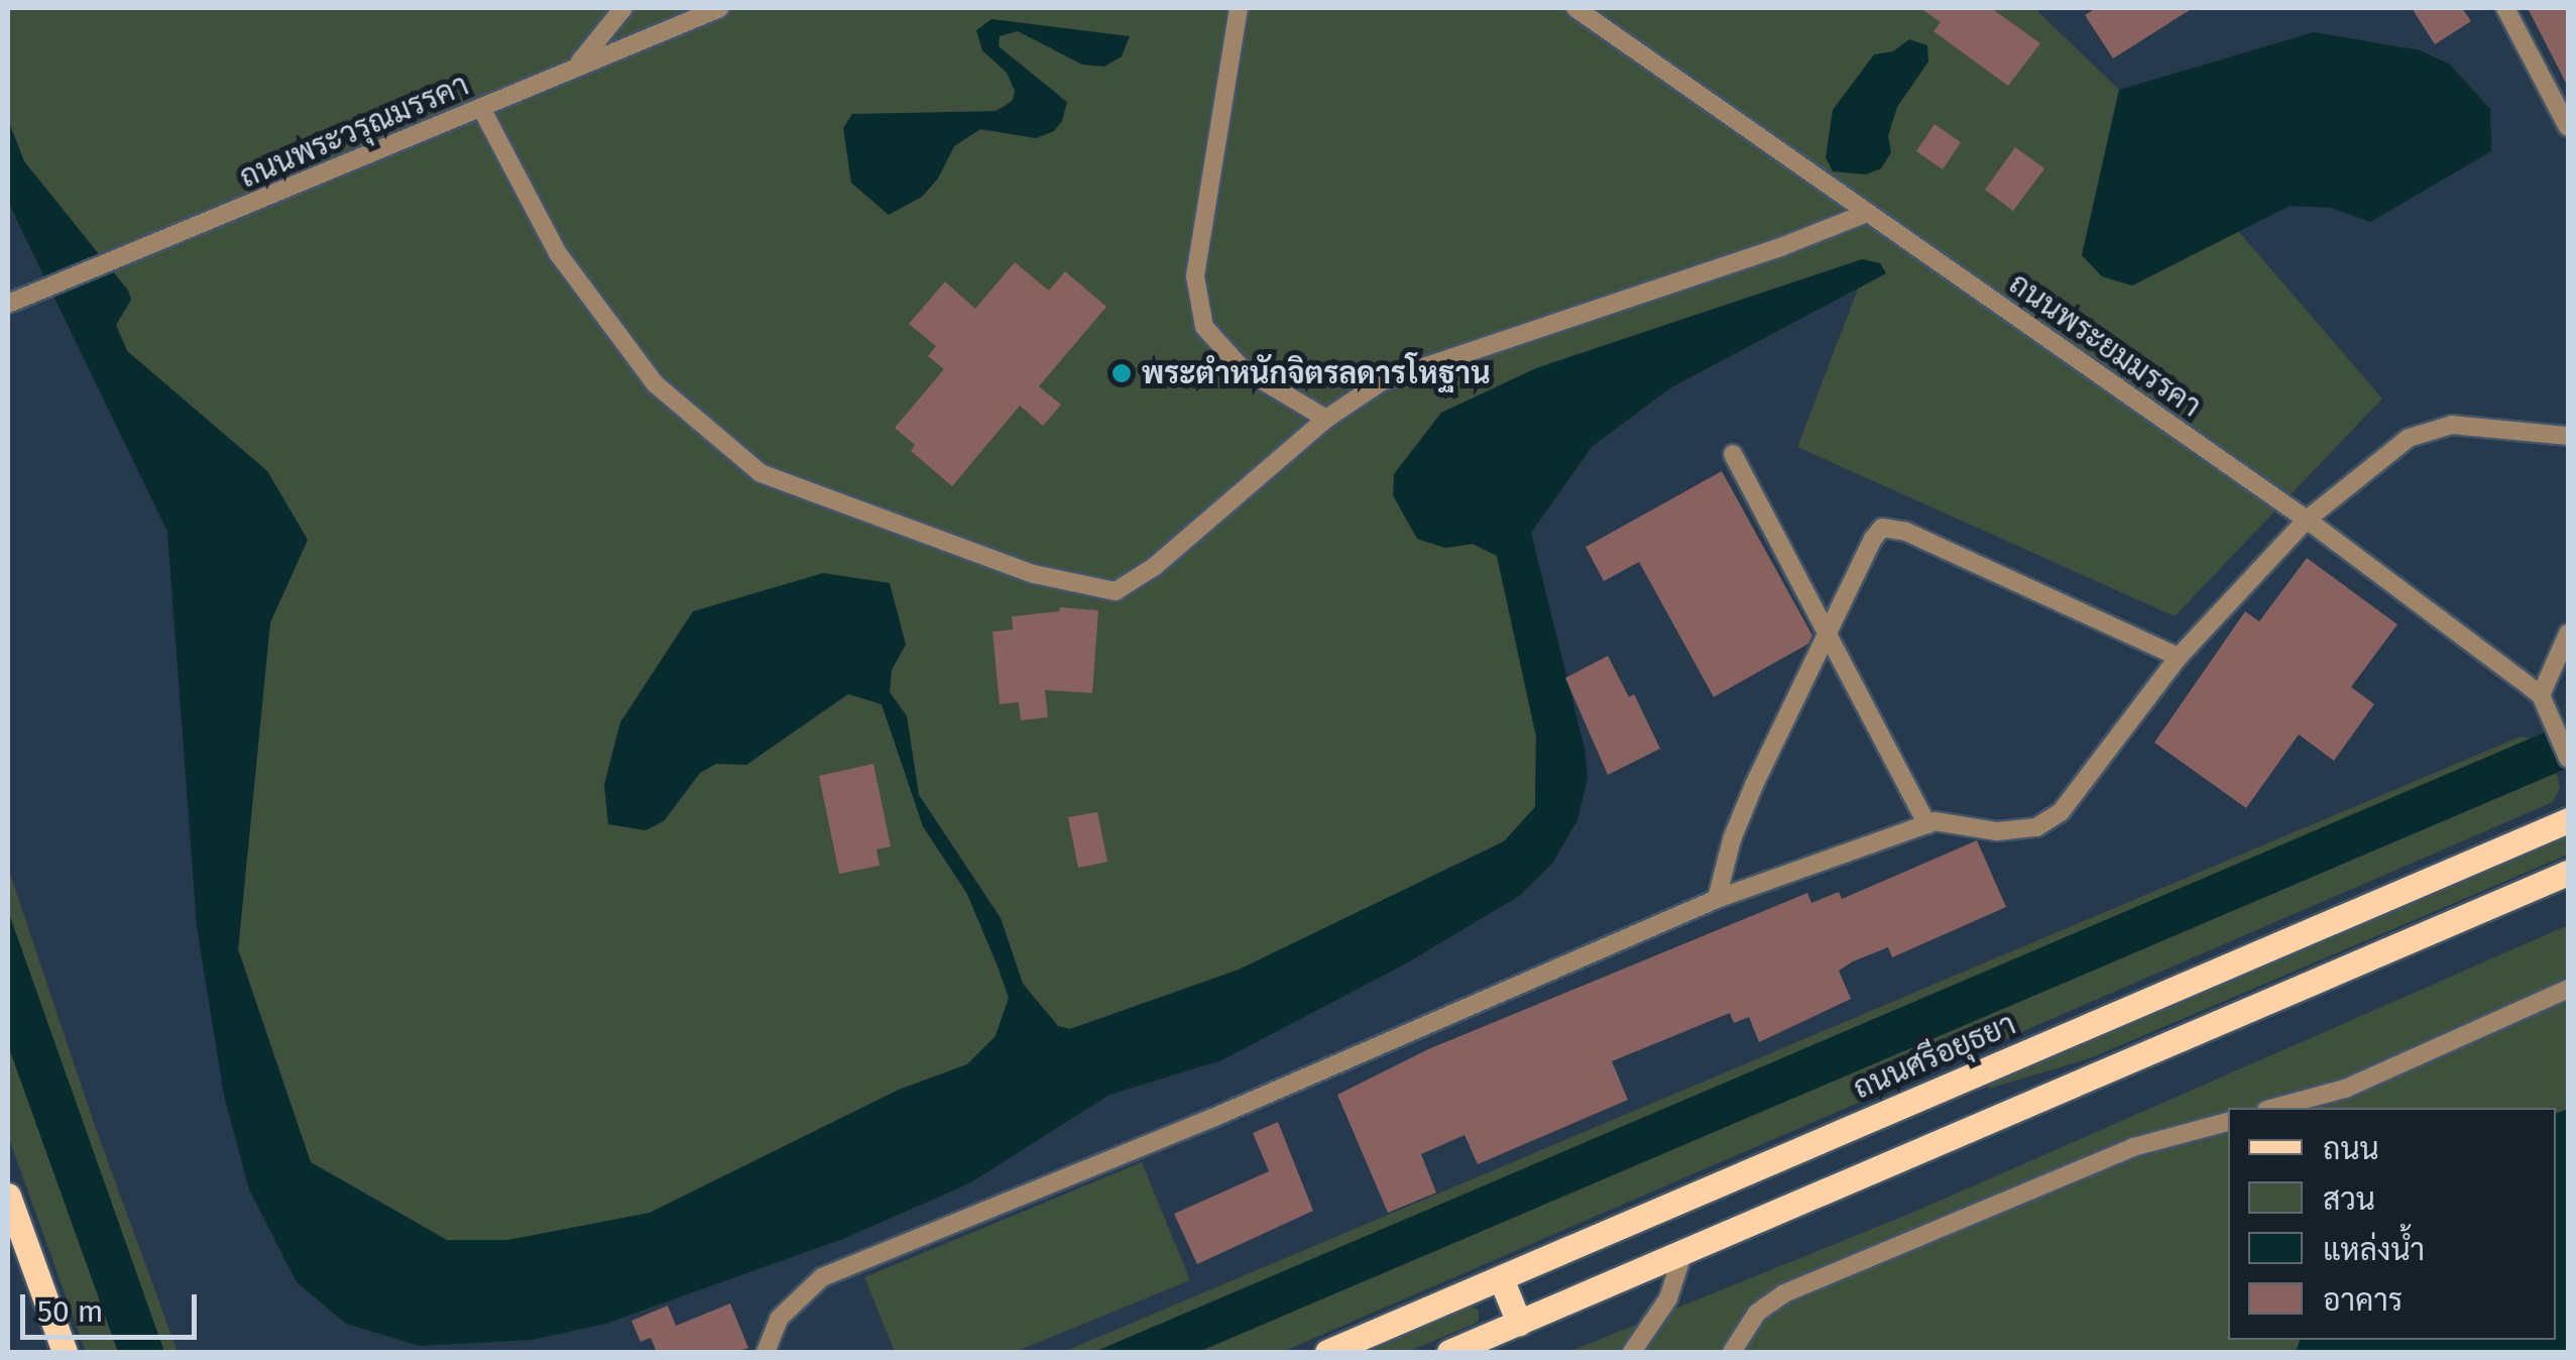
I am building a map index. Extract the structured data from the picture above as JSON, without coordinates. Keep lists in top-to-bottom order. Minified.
{"streets":{"main road":["ถนนศรีอยุธยา"],"street":["ถนนพระวรุณมรรคา","ถนนพระยมมรรคา"]},"places":["พระตำหนักจิตรลดารโหฐาน"],"legend":["ถนน","สวน","แหล่งน้ำ","อาคาร"],"scale_bar":"50 m"}
